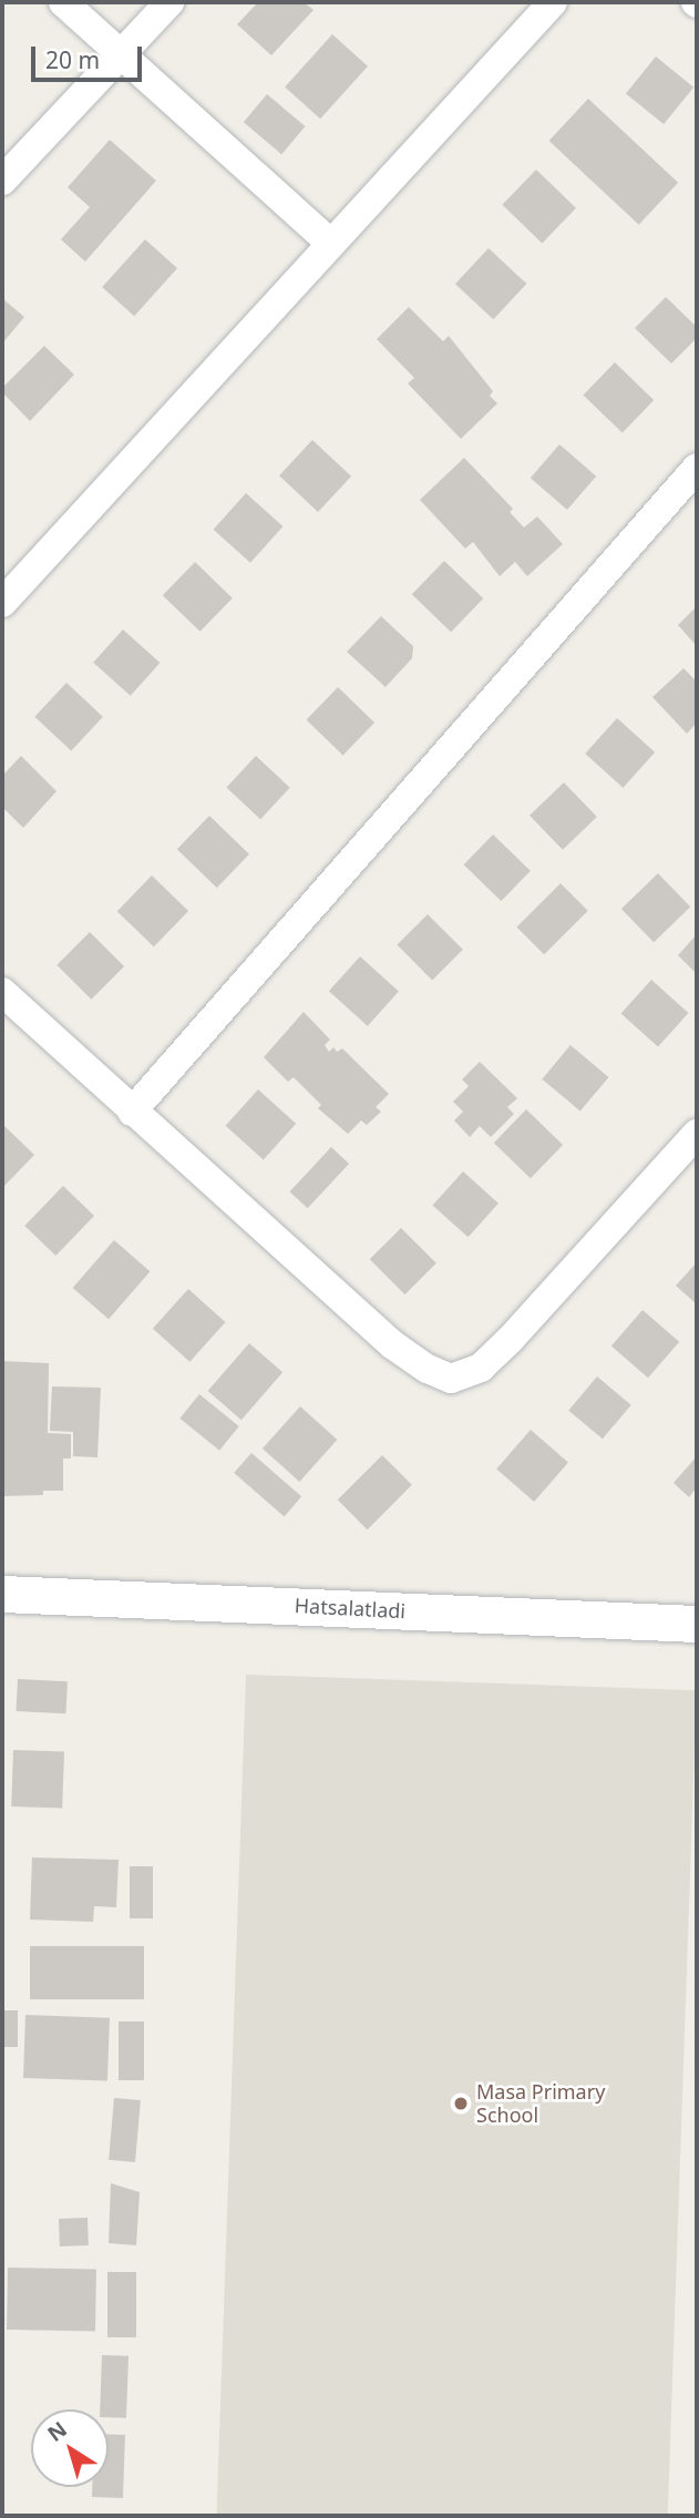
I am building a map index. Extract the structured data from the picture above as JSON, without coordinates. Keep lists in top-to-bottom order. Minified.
{"streets":{"street":["Hatsalatladi"]},"places":["Masa Primary School"],"scale_bar":"20 m","north":"top left"}
